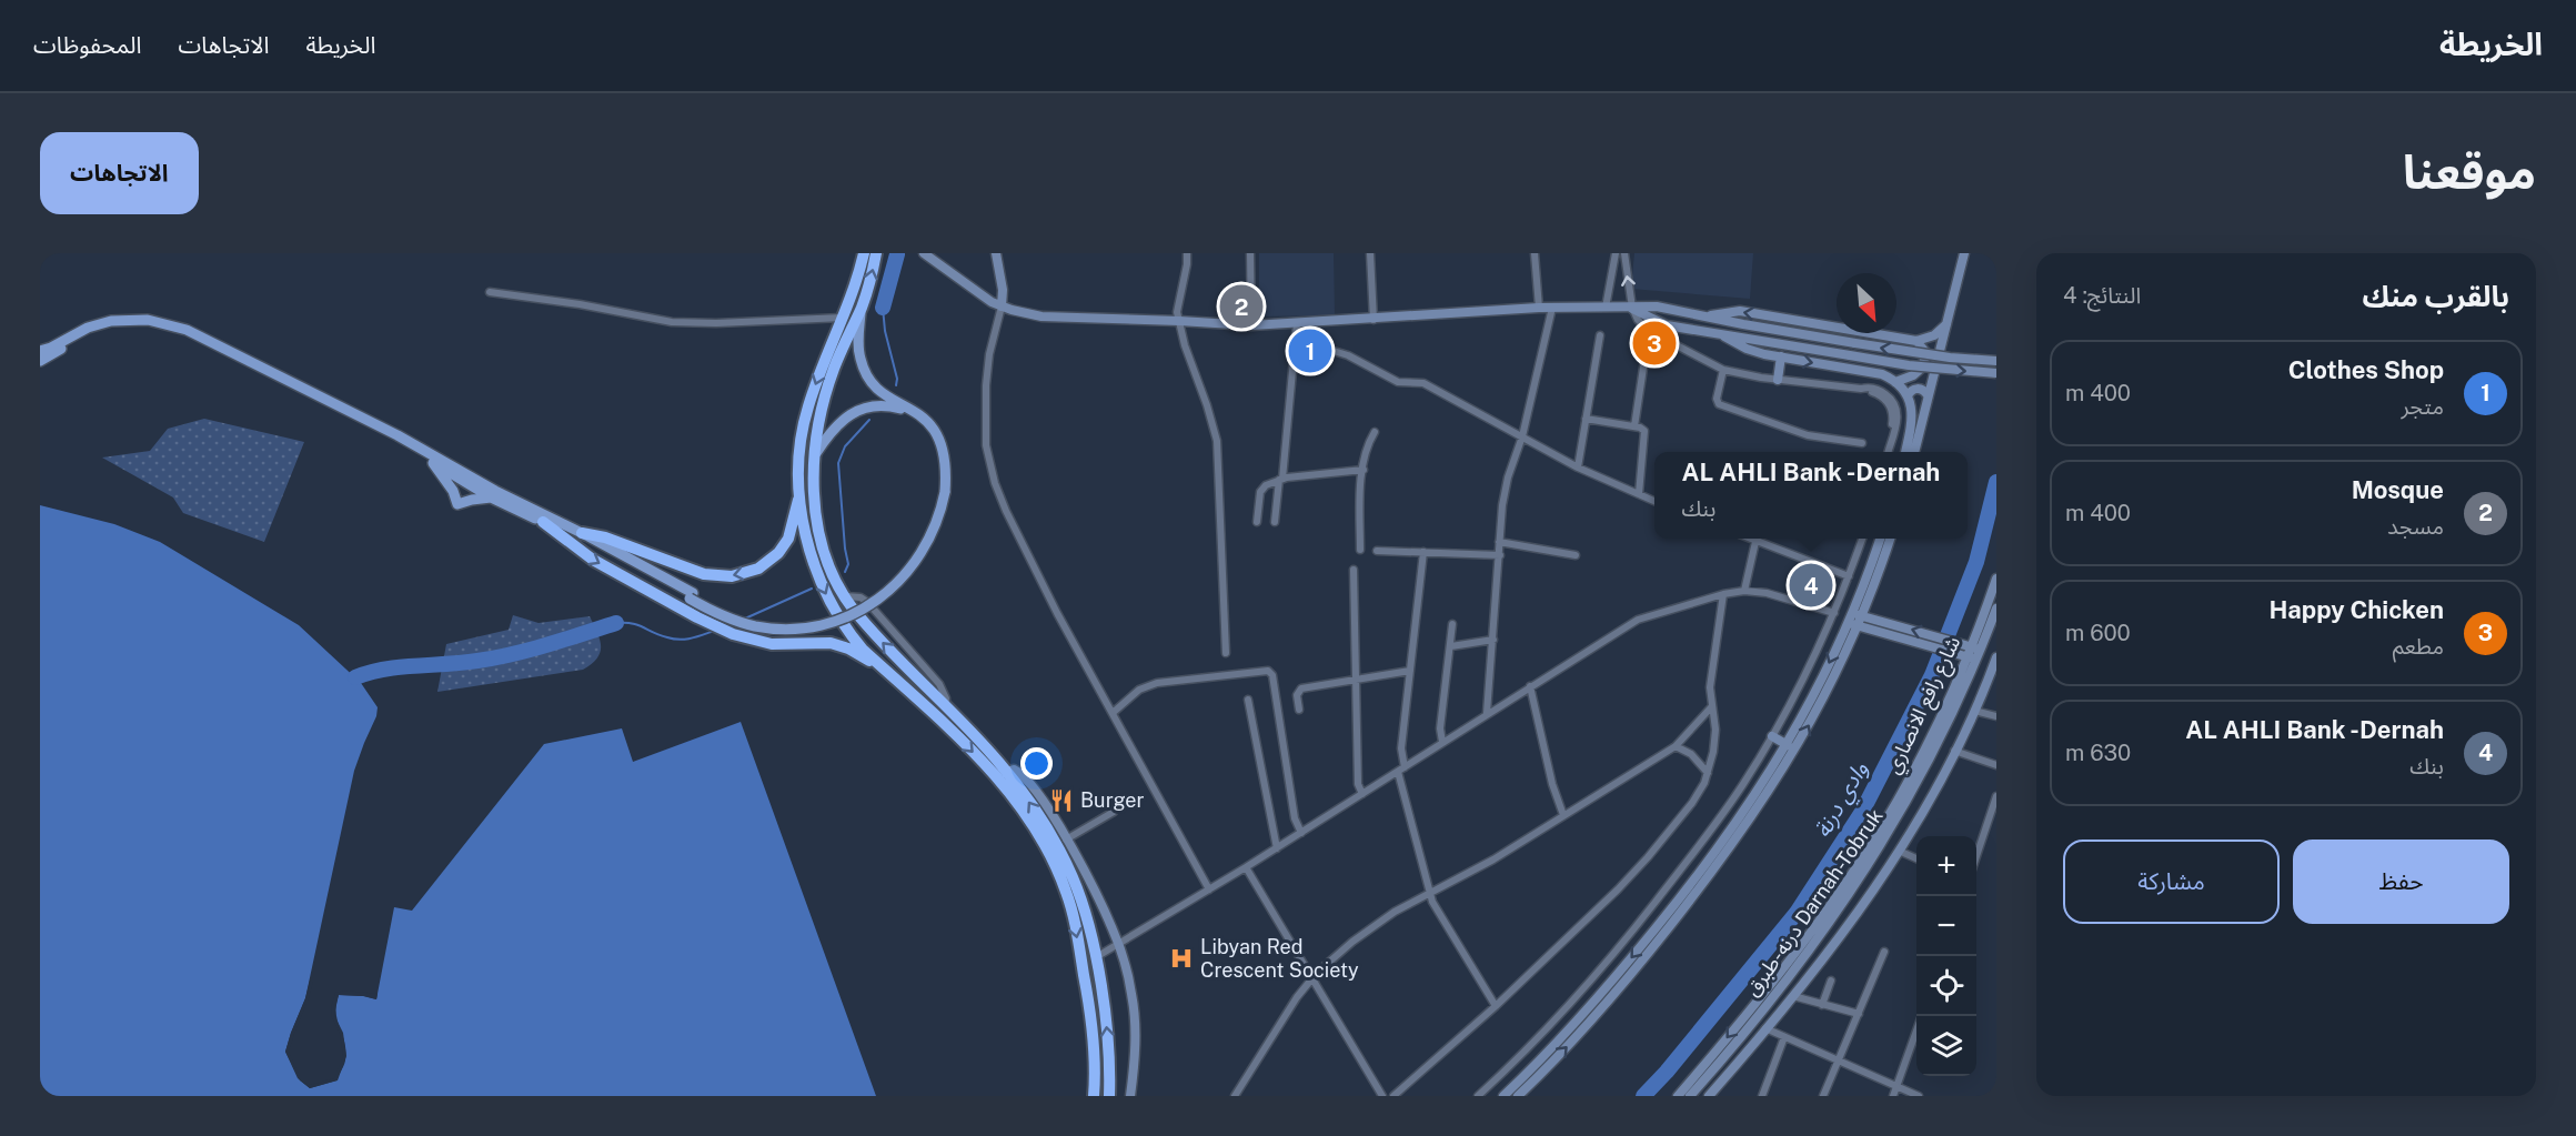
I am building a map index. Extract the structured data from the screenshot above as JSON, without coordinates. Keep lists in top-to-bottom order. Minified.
{"streets":{"street":["شارع رافع الانصاري","درنه-طبرق Darnah-Tobruk"]},"crossings":[["شارع رافع الانصاري","درنه-طبرق Darnah-Tobruk"]],"water":["وادي درنة"],"places":{"restaurant":["Burger"],"hospital":["Libyan Red Crescent Society"]},"north":"bottom right","page":{"header":"الخريطة","nav":["الخريطة","الاتجاهات","المحفوظات"],"title":"موقعنا","buttons":["الاتجاهات",["حفظ","مشاركة"]],"heading":["بالقرب منك","النتائج: 4"],"pins":["2","3","1","4"],"list":[{"mark":"1","name":"Clothes Shop","note":"متجر","value":"400 m"},{"mark":"2","name":"Mosque","note":"مسجد","value":"400 m"},{"mark":"3","name":"Happy Chicken","note":"مطعم","value":"600 m"},{"mark":"4","name":"AL AHLI Bank -Dernah","note":"بنك","value":"630 m"}],"popup":["AL AHLI Bank -Dernah","بنك"],"map_buttons":["+","−"]}}
